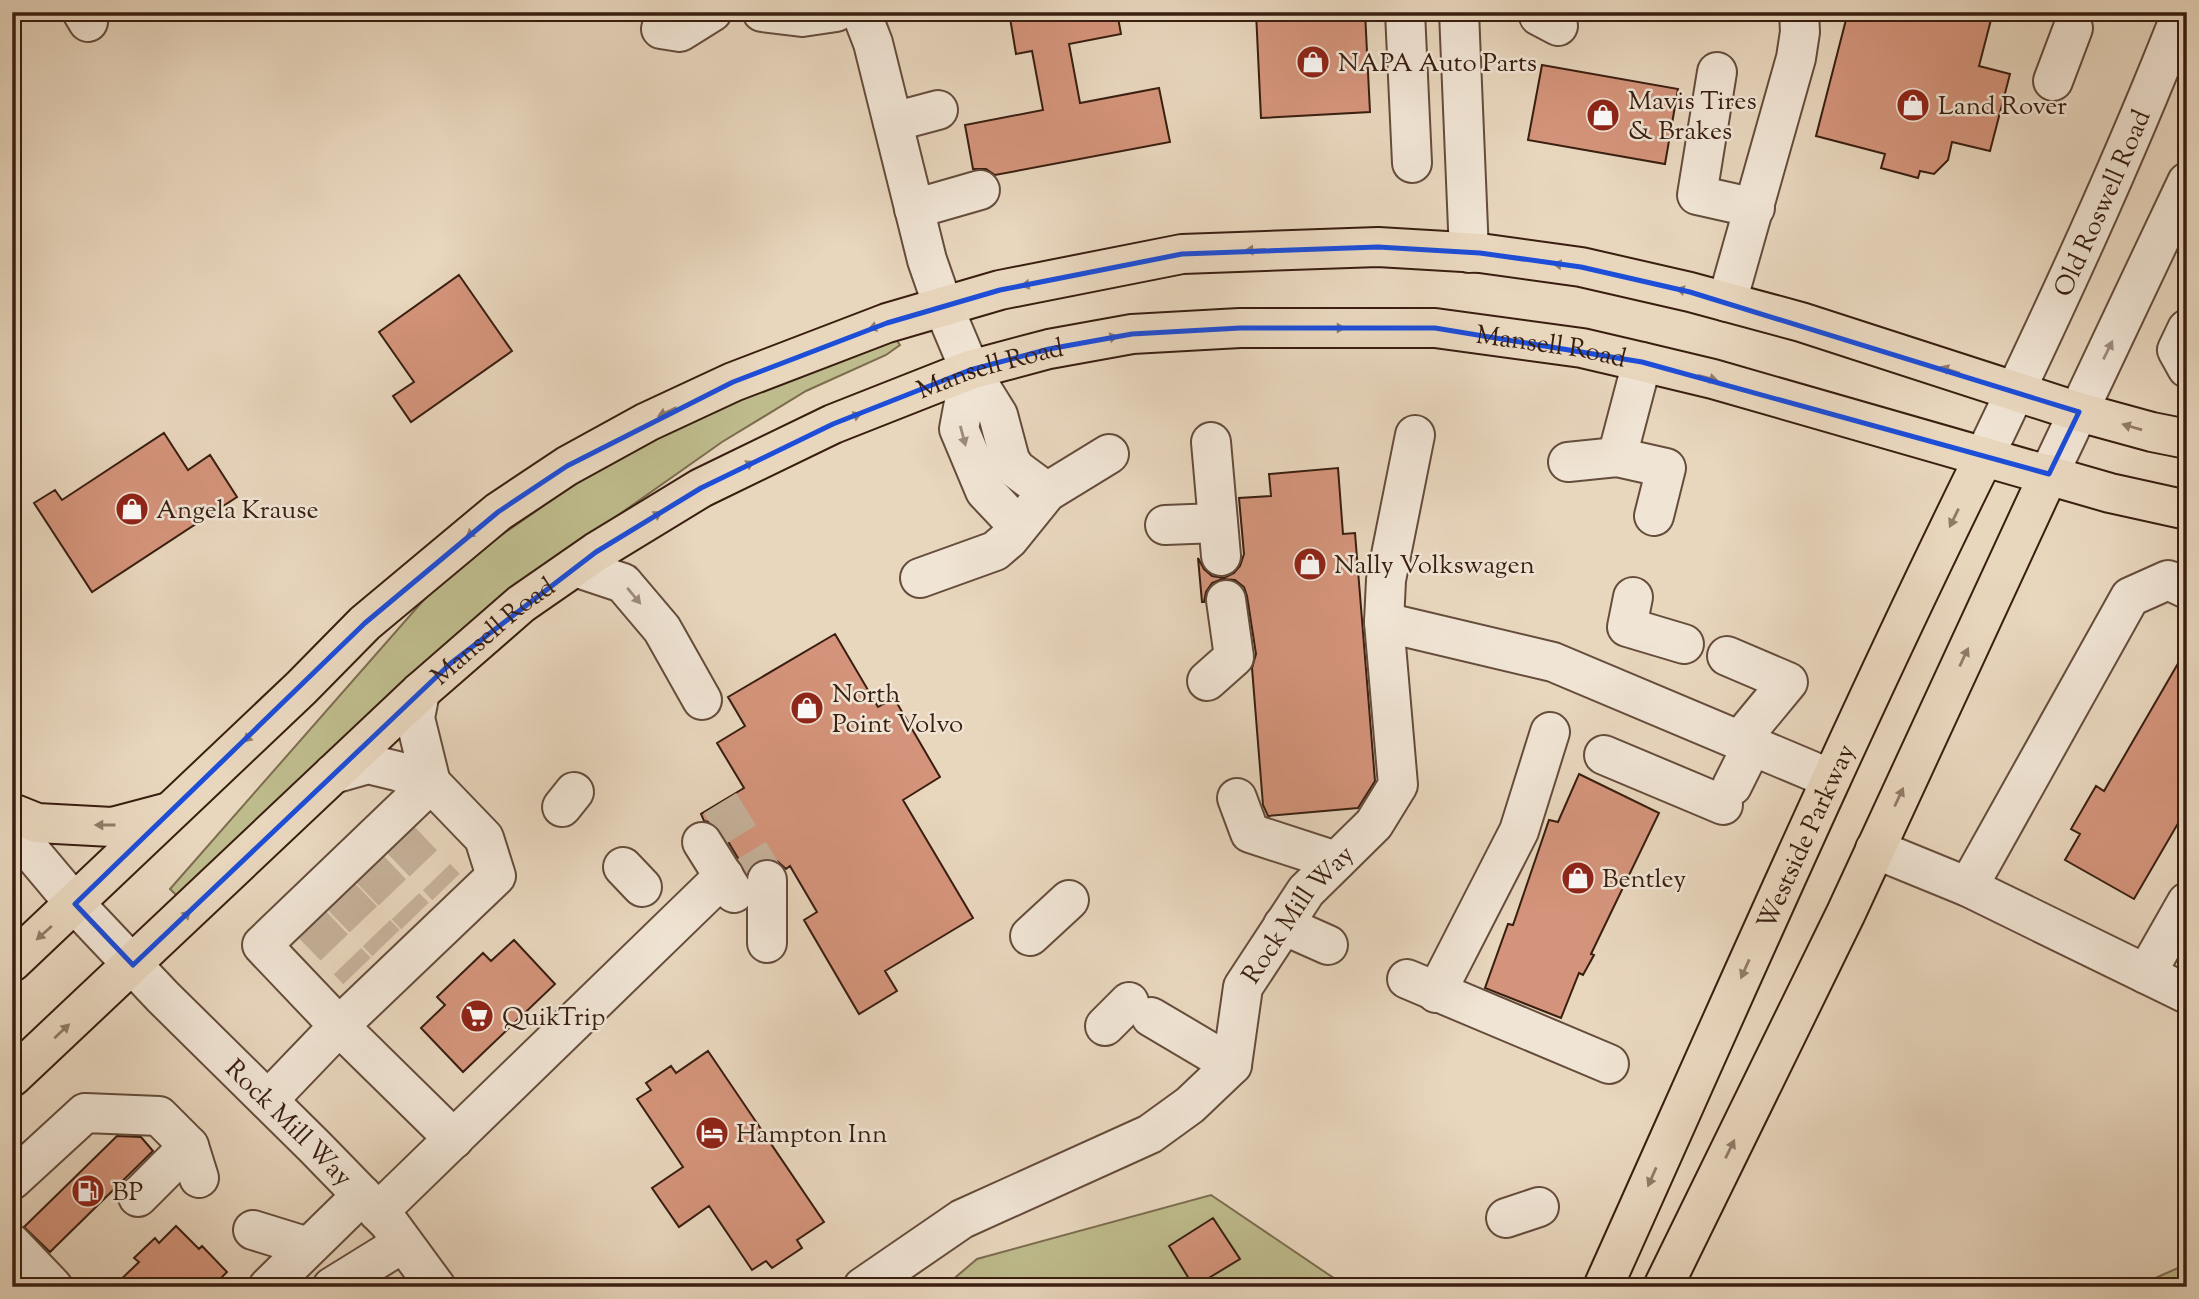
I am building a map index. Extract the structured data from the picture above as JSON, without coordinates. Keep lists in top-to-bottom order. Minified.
{"streets":{"main road":["Mansell Road","Westside Parkway"],"street":["Old Roswell Road","Rock Mill Way"]},"crossings":[["Old Roswell Road","Westside Parkway"],["Mansell Road","Westside Parkway"],["Mansell Road","Rock Mill Way"]],"places":{"shop":["NAPA Auto Parts","Land Rover","Mavis Tires & Brakes","Angela Krause","Nally Volkswagen","North Point Volvo","Bentley"],"supermarket":["QuikTrip"],"hotel":["Hampton Inn"],"fuel station":["BP"]}}
